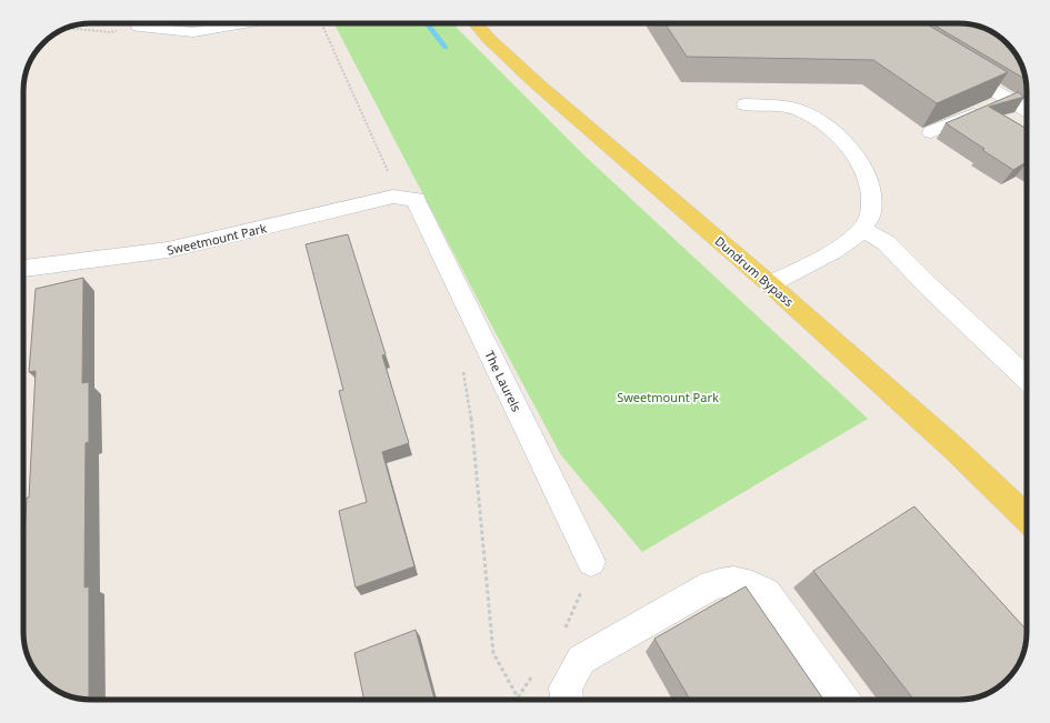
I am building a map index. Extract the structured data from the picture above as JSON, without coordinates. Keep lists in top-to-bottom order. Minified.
{"streets":{"main road":["Dundrum Bypass"],"street":["Sweetmount Park","The Laurels"]},"crossings":[["Sweetmount Park","The Laurels"]],"parks":["Sweetmount Park"]}
